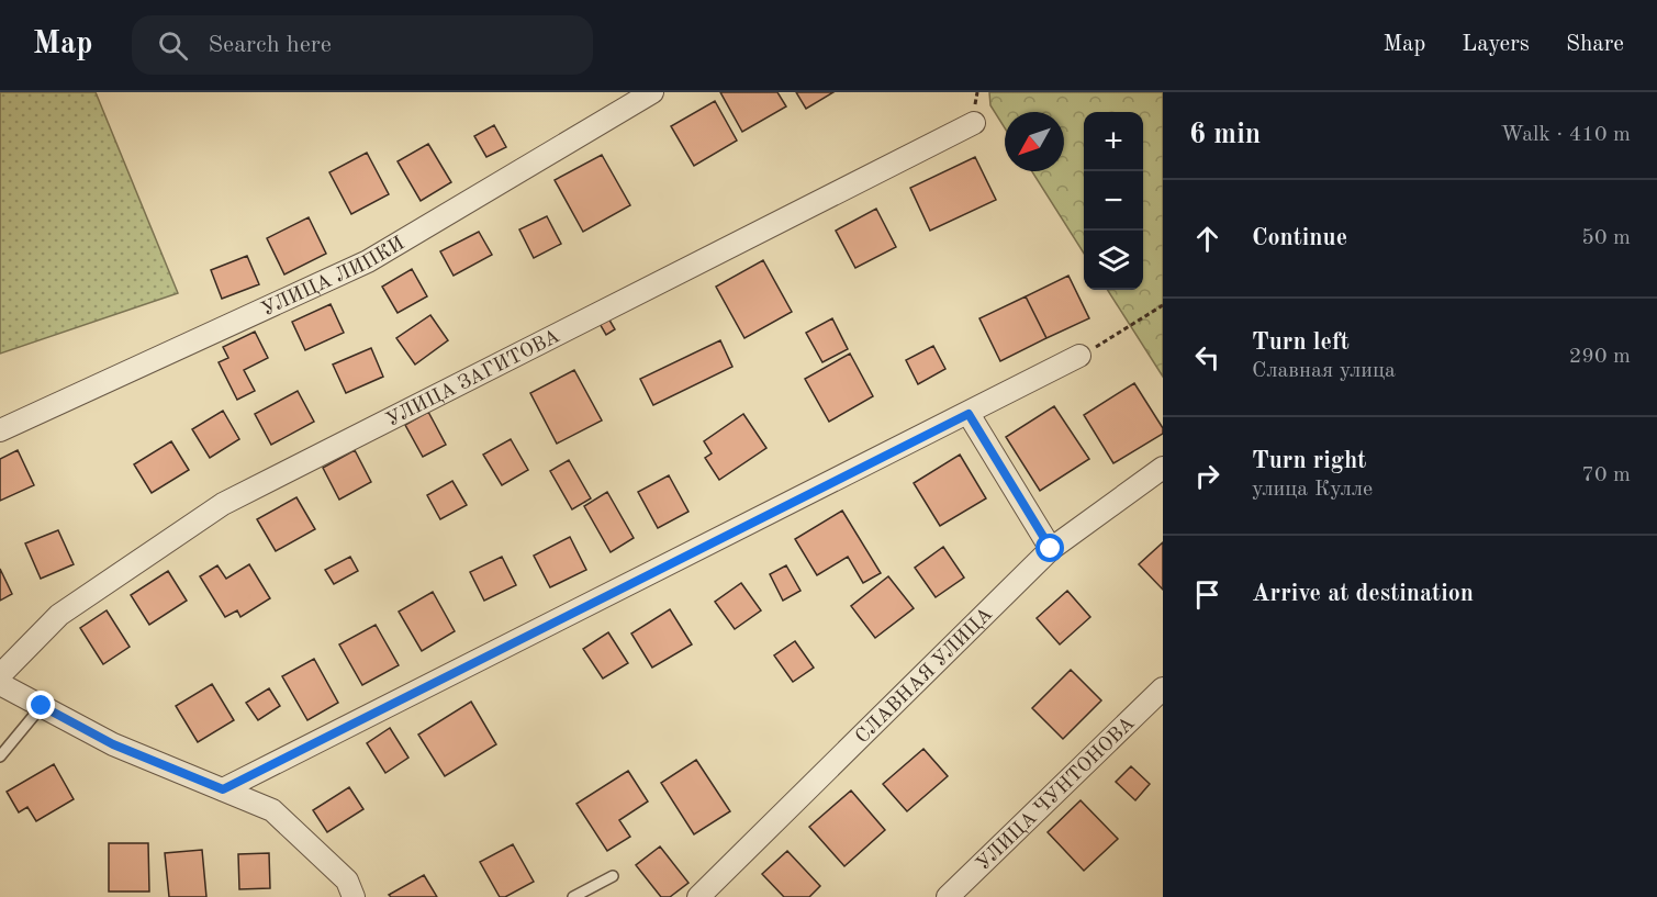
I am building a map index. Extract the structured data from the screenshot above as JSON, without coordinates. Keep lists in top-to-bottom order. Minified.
{"streets":{"street":["УЛИЦА ЛИПКИ","УЛИЦА ЗАГИТОВА","СЛАВНАЯ УЛИЦА","УЛИЦА ЧУНТОНОВА"]},"north":"bottom left","page":{"header":"Map","search":"Search here","nav":["Map","Layers","Share"],"heading":["6 min","Walk · 410 m"],"map_buttons":["+","−"],"list":[["Continue","50 m"],["Turn left","Славная улица","290 m"],["Turn right","улица Кулле","70 m"],"Arrive at destination"]}}
